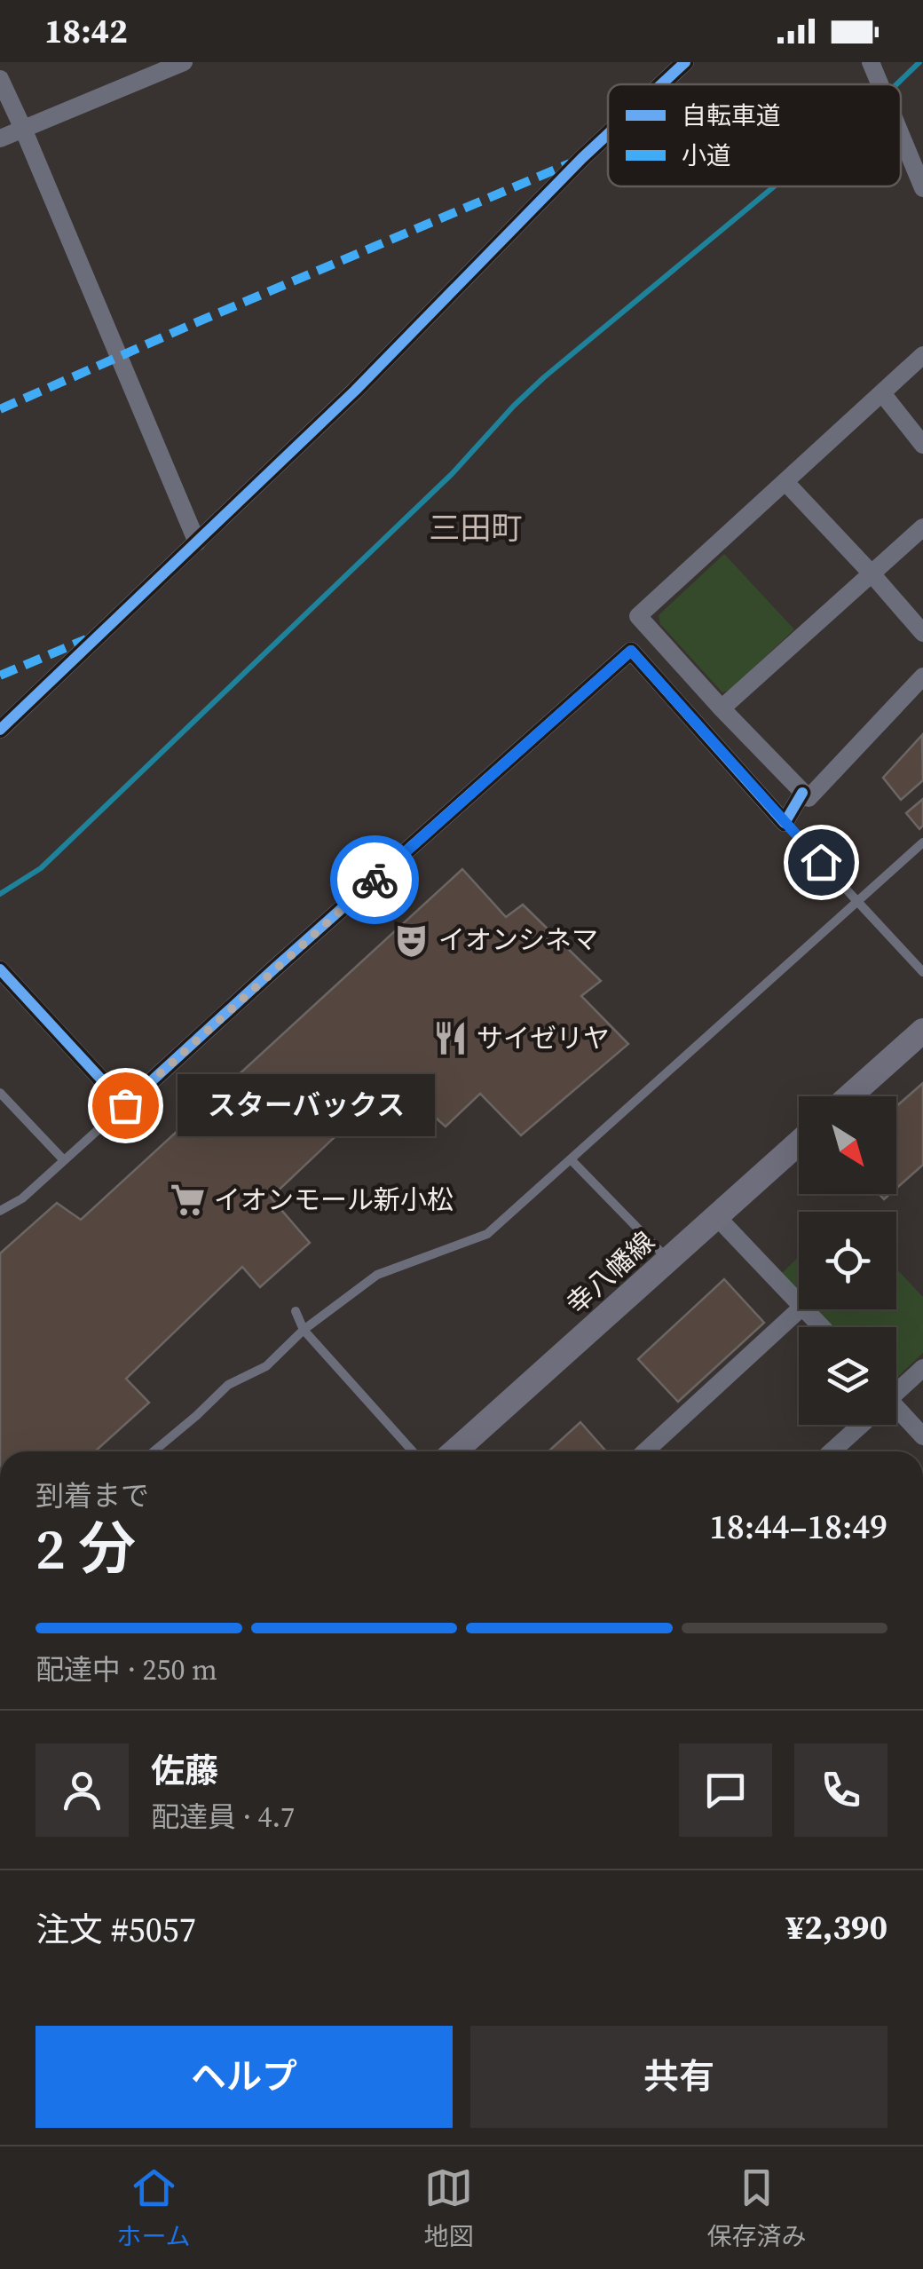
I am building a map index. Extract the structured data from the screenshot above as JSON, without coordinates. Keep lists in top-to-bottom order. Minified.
{"streets":{"street":["幸八幡線"]},"districts":["三田町"],"places":{"theatre":["イオンシネマ"],"restaurant":["サイゼリヤ"],"other":["スターバックス"],"supermarket":["イオンモール新小松"]},"legend":["自転車道","小道"],"north":"bottom right","page":{"status":"18:42","bubble":"スターバックス","heading":["2 分","到着まで","18:44–18:49"],"panel":["佐藤","配達員 · 4.7","注文 #5057","¥2,390"],"bar":"配達中 · 250 m","buttons":["ヘルプ","共有"],"tabs":["ホーム","地図","保存済み"]}}
